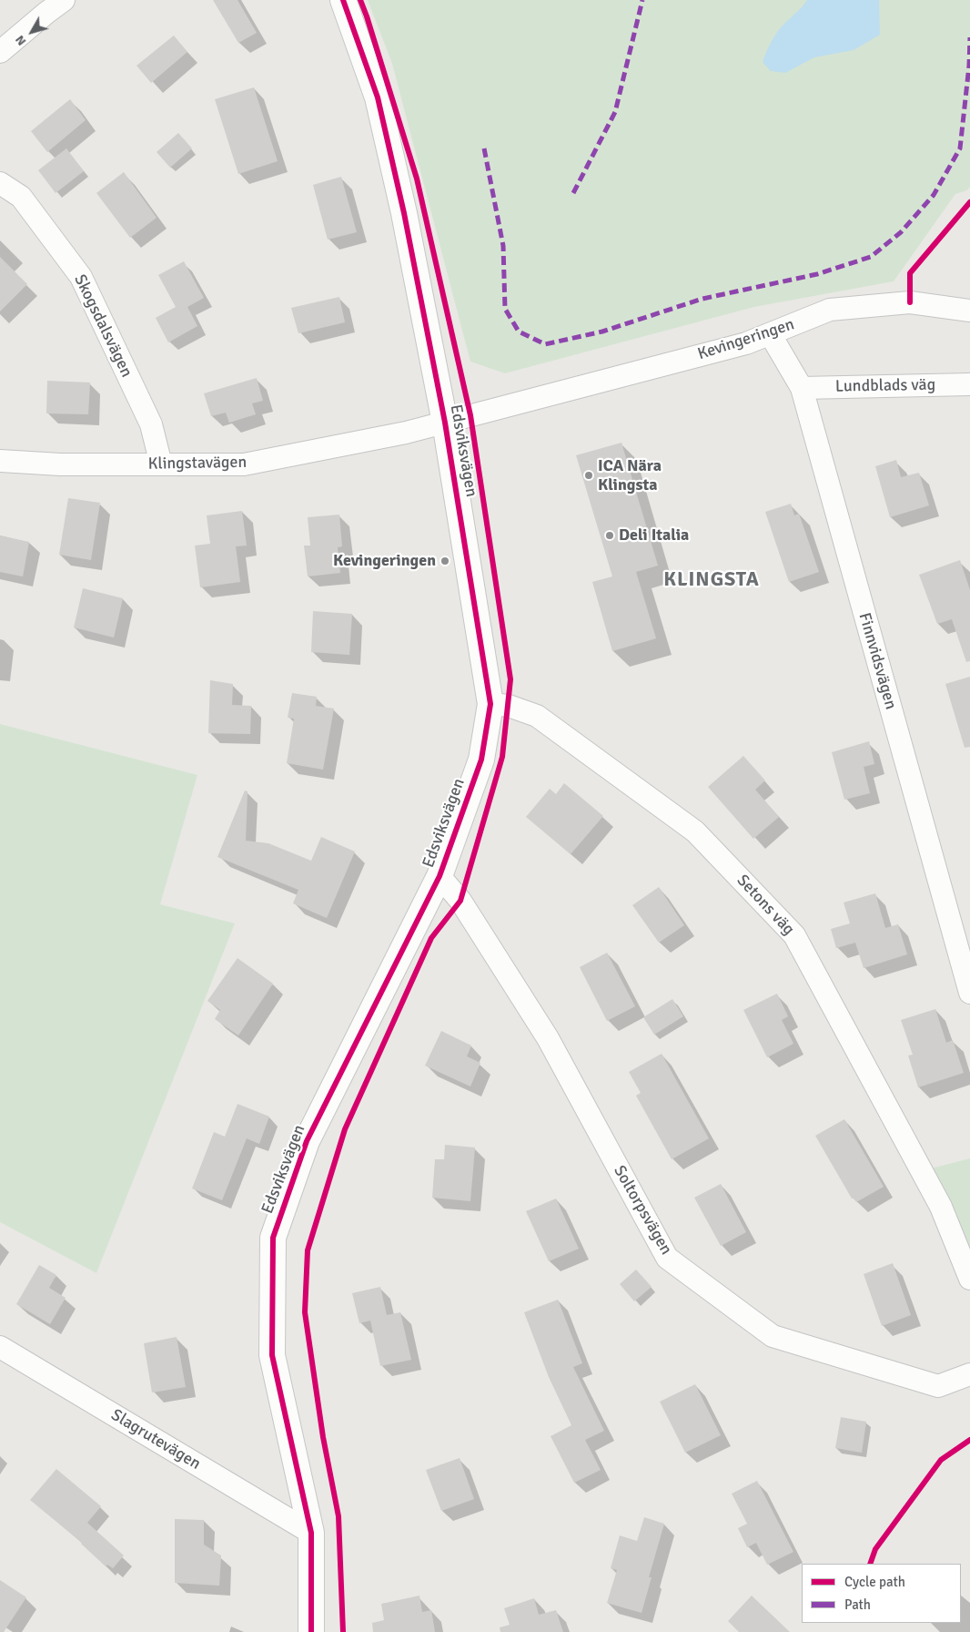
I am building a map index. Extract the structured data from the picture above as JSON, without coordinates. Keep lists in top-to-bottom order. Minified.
{"streets":{"street":["Skogsdalsvägen","Kevingeringen","Lundblads väg","Edsviksvägen","Klingstavägen","Finnvidsvägen","Setons väg","Soltorpsvägen","Slagrutevägen"]},"crossings":[["Skogsdalsvägen","Klingstavägen"],["Kevingeringen","Edsviksvägen"],["Kevingeringen","Klingstavägen"],["Kevingeringen","Finnvidsvägen"],["Lundblads väg","Finnvidsvägen"],["Edsviksvägen","Klingstavägen"],["Edsviksvägen","Setons väg"],["Edsviksvägen","Soltorpsvägen"],["Edsviksvägen","Slagrutevägen"]],"districts":["KLINGSTA"],"places":["ICA Nära Klingsta","Deli Italia","Kevingeringen"],"legend":["Cycle path","Path"],"north":"bottom left"}
